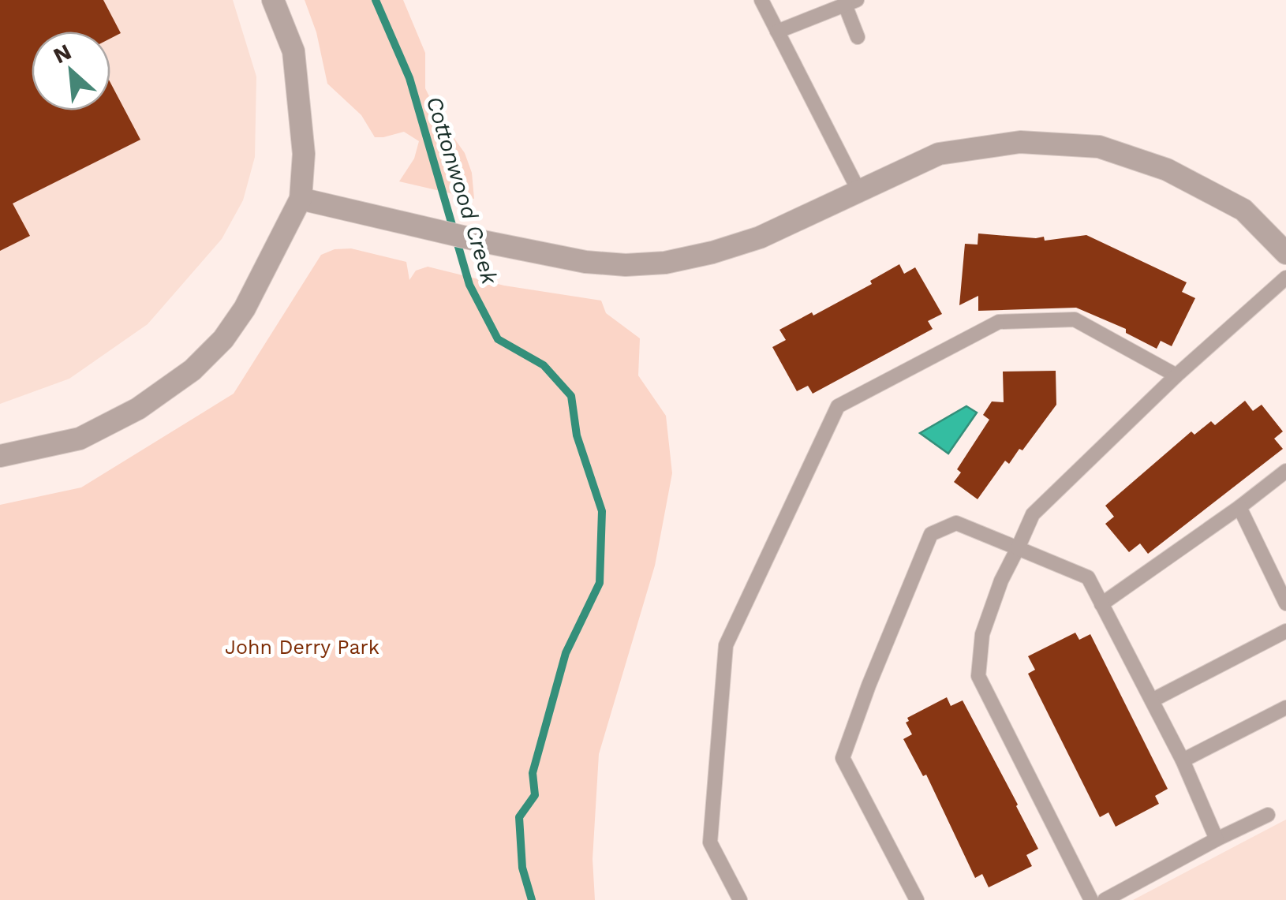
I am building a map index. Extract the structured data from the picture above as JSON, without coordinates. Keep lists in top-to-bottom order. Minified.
{"water":["Cottonwood Creek"],"parks":["John Derry Park"],"north":"top left"}
